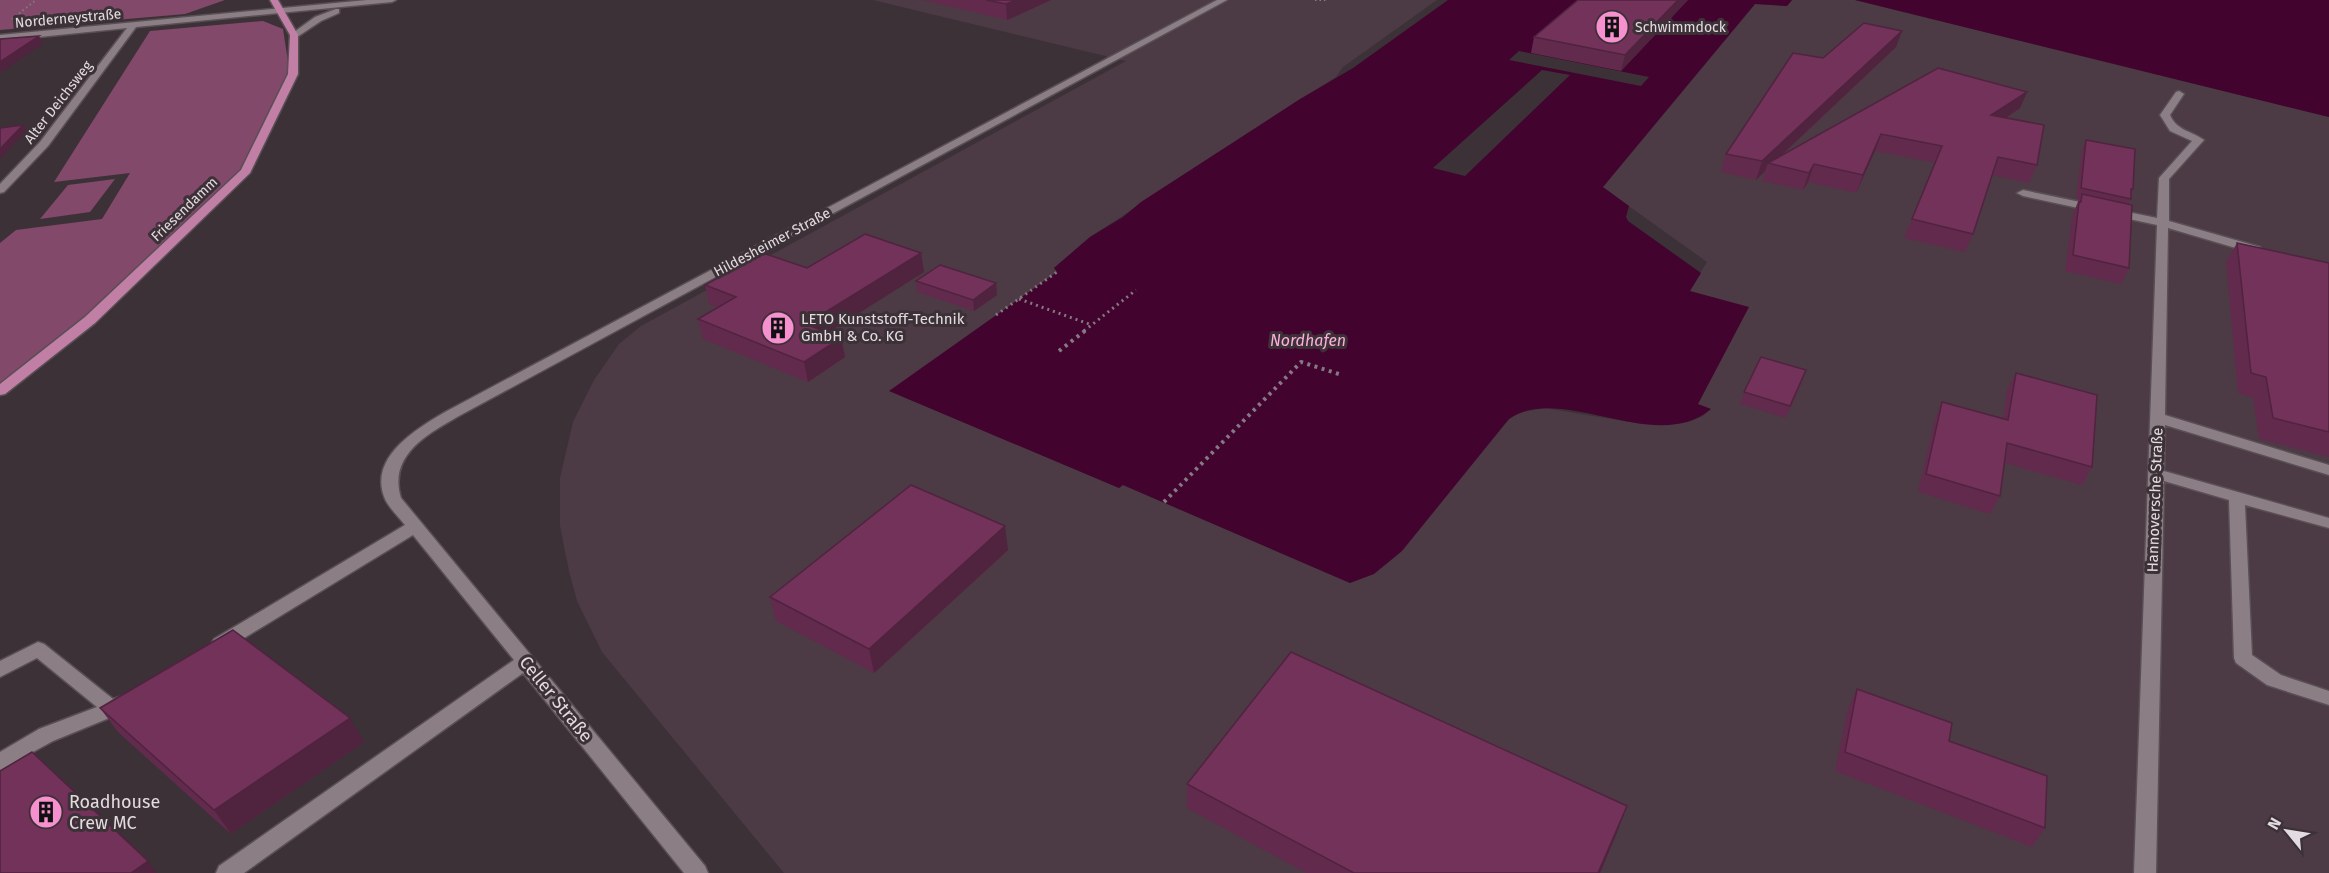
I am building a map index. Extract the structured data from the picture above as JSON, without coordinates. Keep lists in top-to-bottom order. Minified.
{"streets":{"main road":["Friesendamm"],"street":["Norderneystraße","Alter Deichsweg","Hildesheimer Straße","Hannoversche Straße","Celler Straße"]},"crossings":[["Norderneystraße","Alter Deichsweg"],["Norderneystraße","Friesendamm"],["Hildesheimer Straße","Celler Straße"]],"water":["Nordhafen"],"places":{"building":["Schwimmdock","LETO Kunststoff-Technik GmbH & Co. KG","Roadhouse Crew MC"]},"north":"top left"}
